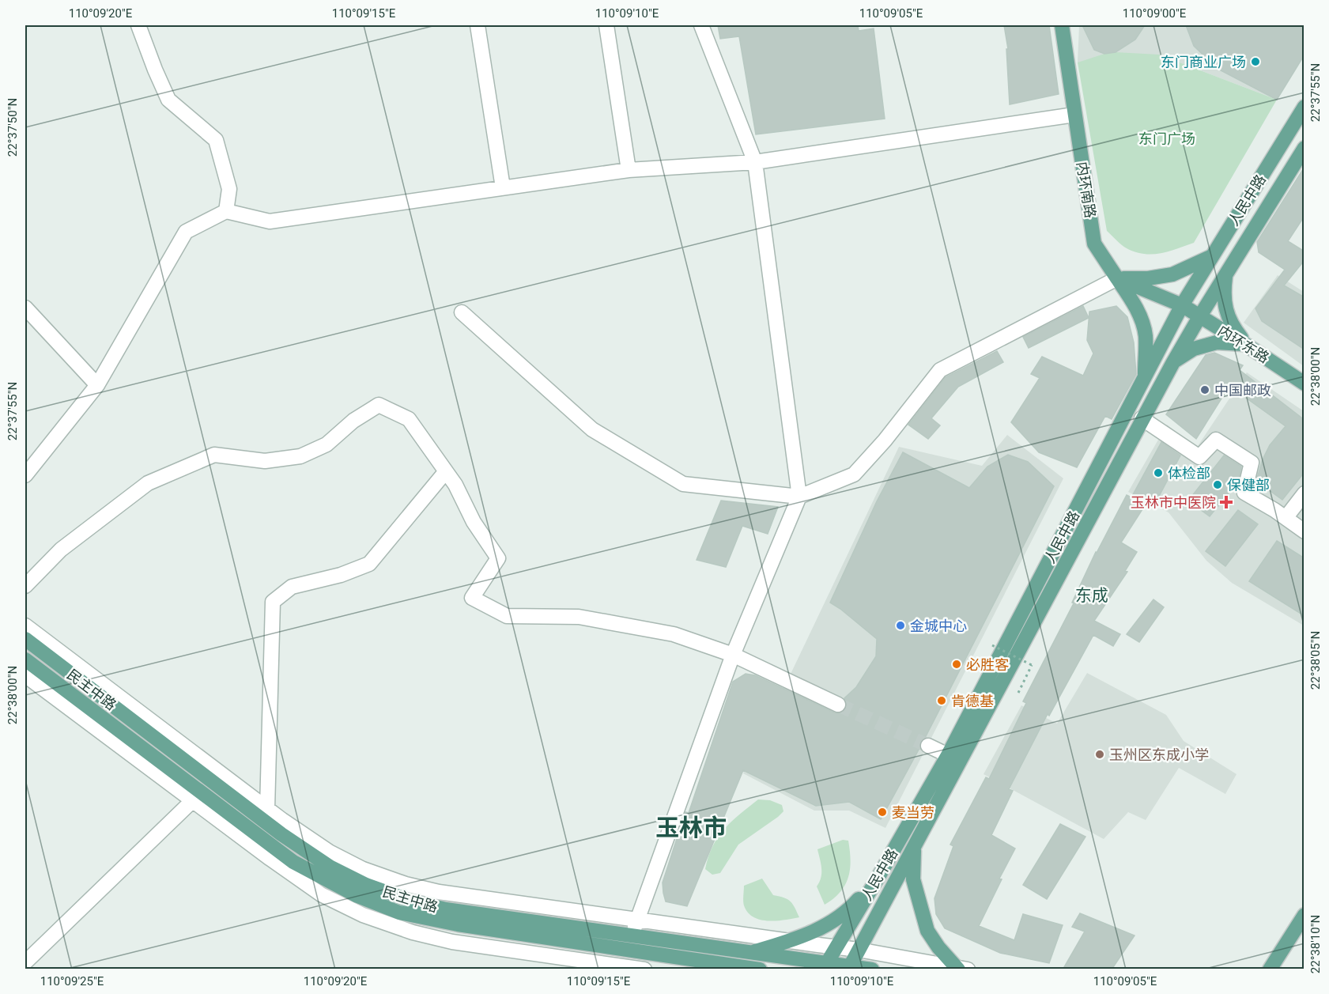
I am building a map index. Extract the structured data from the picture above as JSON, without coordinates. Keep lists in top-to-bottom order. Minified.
{"streets":{"main road":["内环南路","人民中路","内环东路","民主中路"]},"crossings":[["内环南路","人民中路"],["人民中路","内环东路"],["人民中路","民主中路"]],"districts":["东成","玉林市"],"parks":["东门广场"],"places":{"other":["东门商业广场","中国邮政","体检部","保健部","金城中心","必胜客","肯德基","玉州区东成小学","麦当劳"],"health":["玉林市中医院"]},"coordinates":["110°09'20\"E","110°09'15\"E","110°09'10\"E","110°09'05\"E","110°09'00\"E","22°37'55\"N","22°37'50\"N","22°38'00\"N","22°38'05\"N","22°38'10\"N","110°09'25\"E"]}
